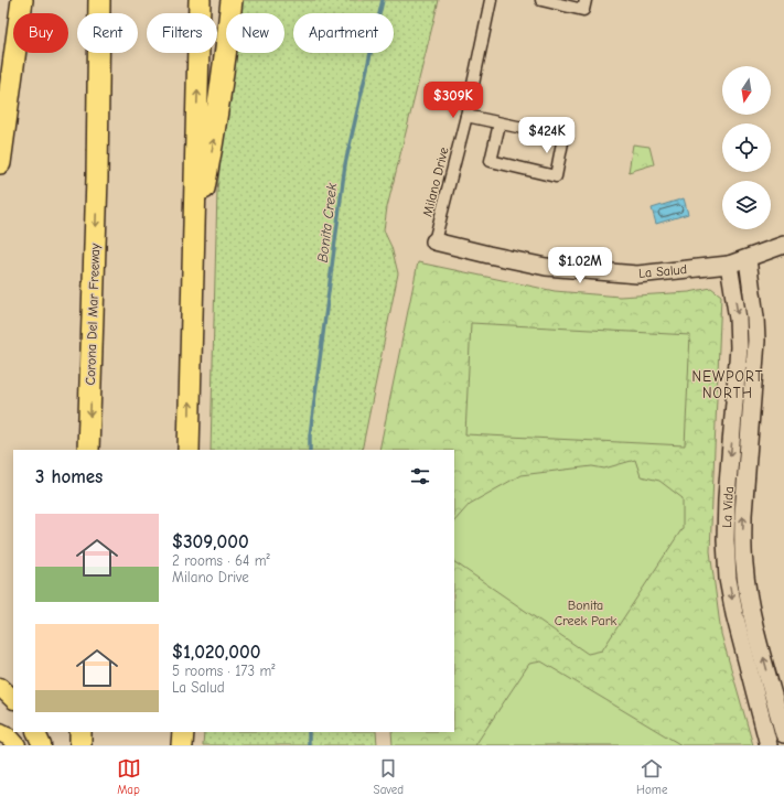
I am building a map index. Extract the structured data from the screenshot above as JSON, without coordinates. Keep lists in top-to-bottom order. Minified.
{"streets":{"highway":["Corona Del Mar Freeway"],"street":["Milano Drive","La Salud","La Vida"]},"crossings":[["Milano Drive","La Salud"],["La Salud","La Vida"]],"districts":["NEWPORT NORTH"],"water":["Bonita Creek"],"parks":["Bonita Creek Park"],"north":"bottom","page":{"chip":["Buy","Rent","Filters","New","Apartment"],"price":["$309K","$424K","$1.02M"],"heading":"3 homes","list":[{"name":"$309,000","note":"2 rooms · 64 m² · Milano Drive"},{"name":"$1,020,000","note":"5 rooms · 173 m² · La Salud"}],"tabs":["Map","Saved","Home"]}}
